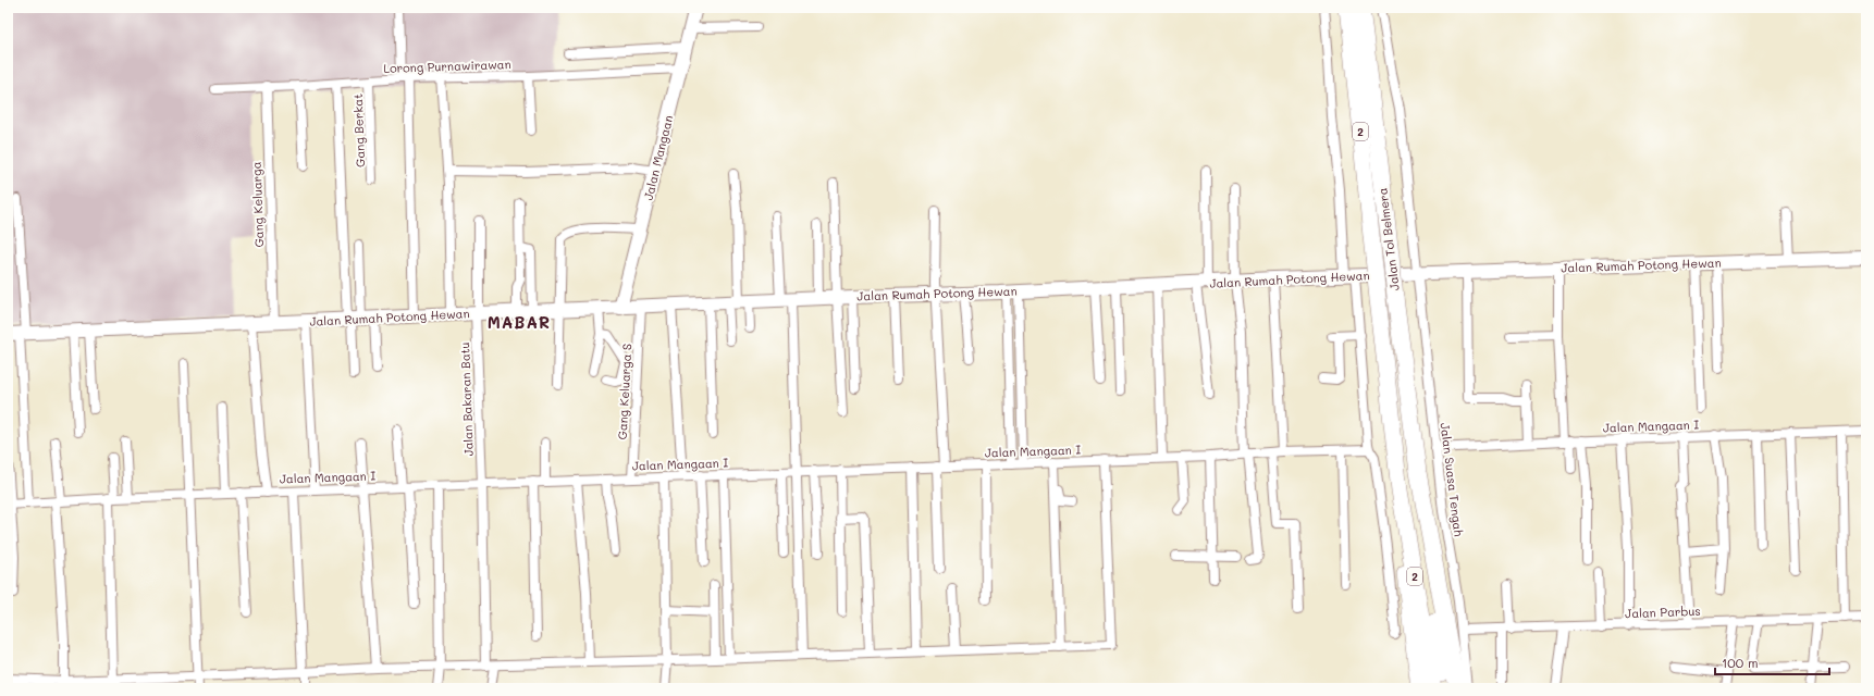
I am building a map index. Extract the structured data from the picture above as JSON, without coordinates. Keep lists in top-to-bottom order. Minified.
{"streets":{"highway":["2","Jalan Tol Belmera"],"street":["Lorong Purnawirawan","Gang Berkat","Jalan Mangaan","Gang Keluarga","Jalan Rumah Potong Hewan","Gang Keluarga S","Jalan Bakaran Batu","Jalan Mangaan I","Jalan Suasa Tengah","Jalan Parbus"]},"crossings":[["Lorong Purnawirawan","Gang Berkat"],["Lorong Purnawirawan","Jalan Mangaan"],["Lorong Purnawirawan","Gang Keluarga"],["2","Jalan Tol Belmera"],["Jalan Mangaan","Jalan Rumah Potong Hewan"],["Gang Keluarga","Jalan Rumah Potong Hewan"],["Jalan Rumah Potong Hewan","Gang Keluarga S"],["Jalan Rumah Potong Hewan","Jalan Bakaran Batu"],["Jalan Rumah Potong Hewan","Jalan Suasa Tengah"],["Gang Keluarga S","Jalan Mangaan I"],["Jalan Bakaran Batu","Jalan Mangaan I"],["Jalan Mangaan I","Jalan Suasa Tengah"],["Jalan Suasa Tengah","Jalan Parbus"]],"districts":["MABAR"],"scale_bar":"100 m"}
